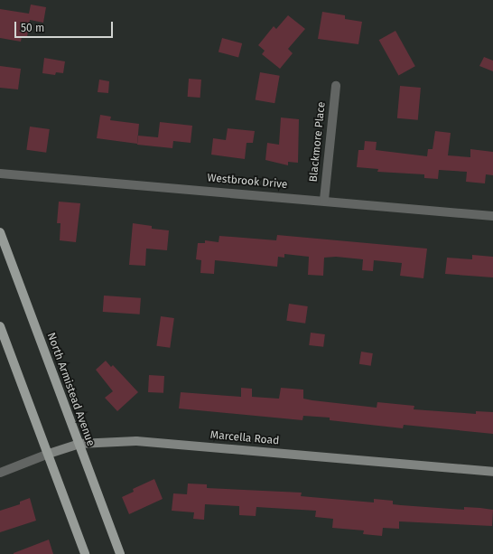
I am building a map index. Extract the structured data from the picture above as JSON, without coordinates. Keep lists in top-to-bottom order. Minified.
{"streets":{"main road":["North Armistead Avenue"],"street":["Blackmore Place","Westbrook Drive","Marcella Road"]},"crossings":[["Blackmore Place","Westbrook Drive"],["North Armistead Avenue","Marcella Road"]],"scale_bar":"50 m"}
